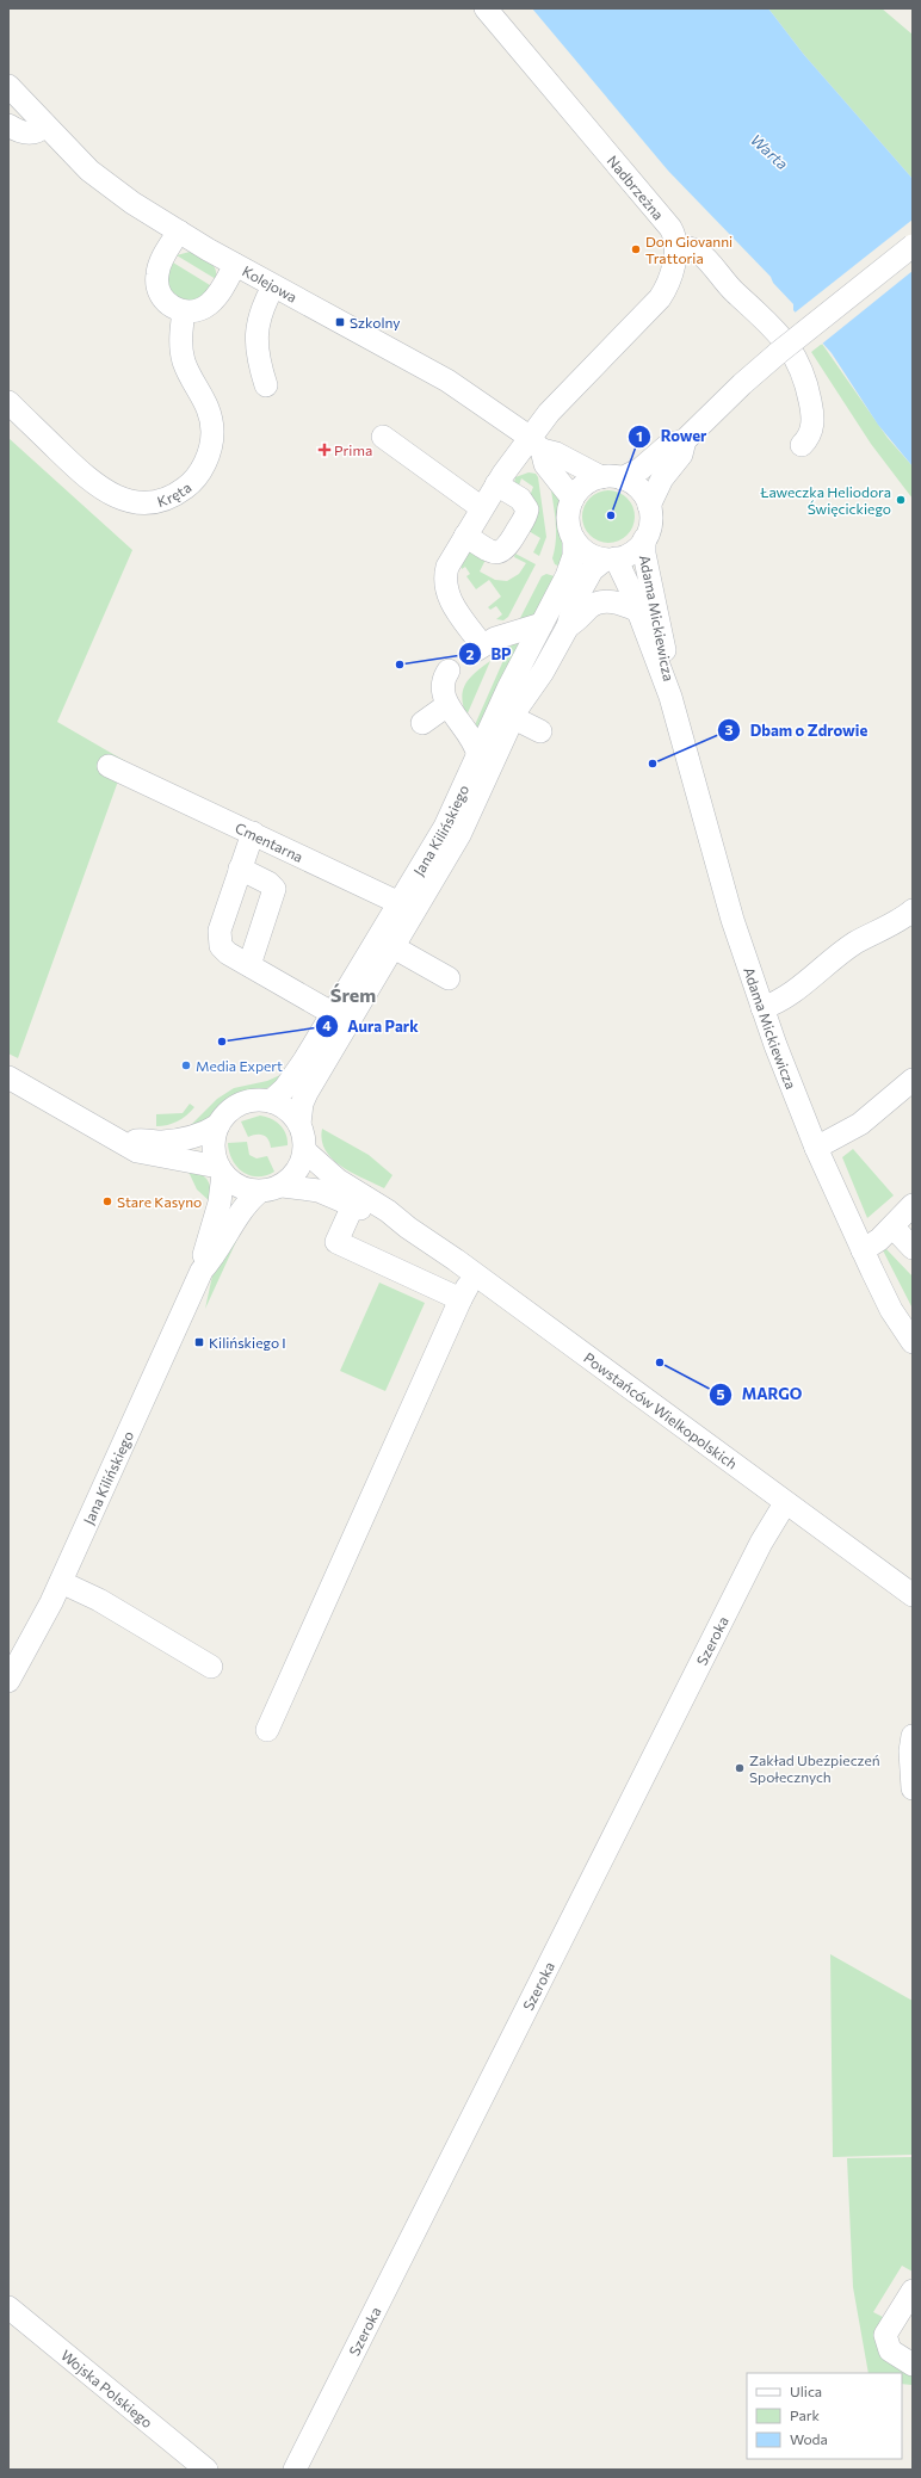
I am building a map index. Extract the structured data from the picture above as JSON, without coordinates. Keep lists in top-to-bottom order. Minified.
{"streets":{"street":["Nadbrzeżna","Kolejowa","Kręta","Adama Mickiewicza","Jana Kilińskiego","Cmentarna","Powstańców Wielkopolskich","Szeroka","Wojska Polskiego"]},"crossings":[["Kolejowa","Kręta"],["Kolejowa","Adama Mickiewicza"],["Kolejowa","Jana Kilińskiego"],["Adama Mickiewicza","Jana Kilińskiego"],["Jana Kilińskiego","Cmentarna"],["Jana Kilińskiego","Powstańców Wielkopolskich"],["Powstańców Wielkopolskich","Szeroka"]],"districts":["Śrem"],"water":["Warta"],"places":{"other":["Don Giovanni Trattoria","Ławeczka Heliodora Święcickiego","Rower","BP","Dbam o Zdrowie","Aura Park","Media Expert","Stare Kasyno","MARGO","Zakład Ubezpieczeń Społecznych"],"transit":["Szkolny","Kilińskiego I"],"health":["Prima"]},"legend":["Ulica","Park","Woda"]}
